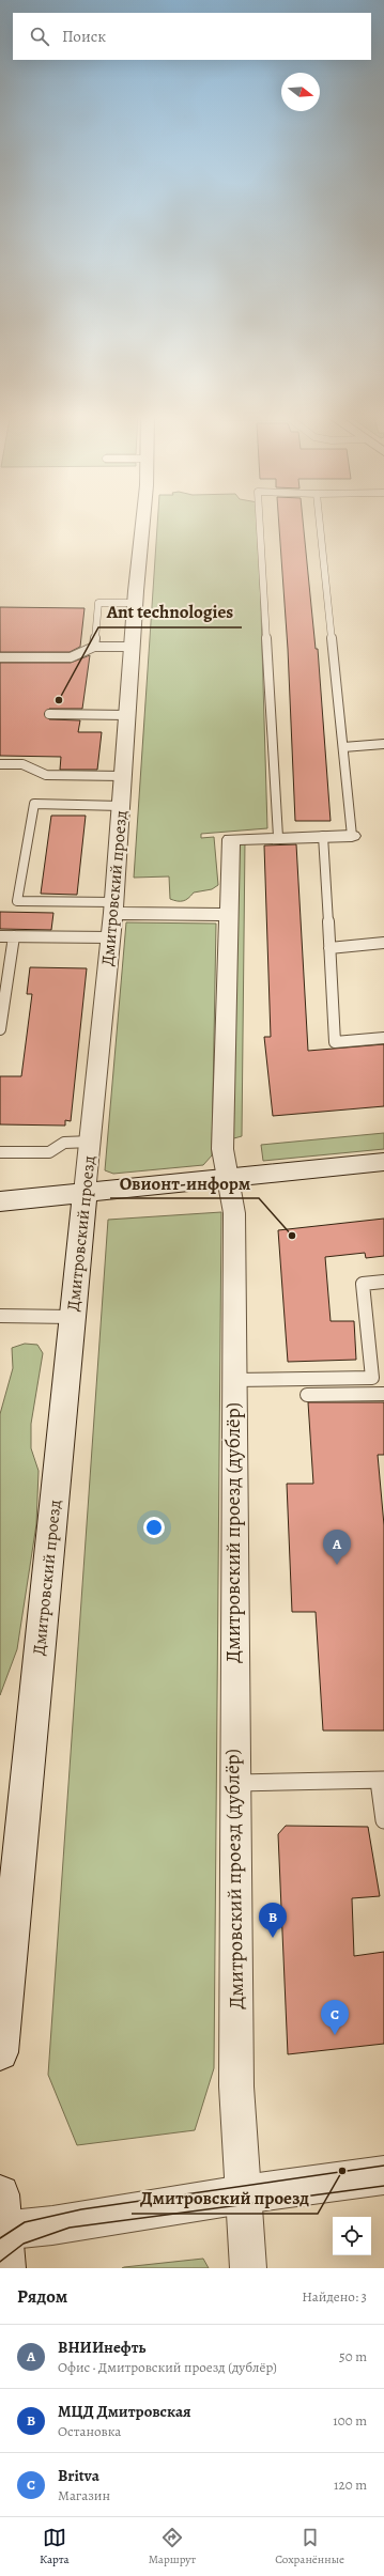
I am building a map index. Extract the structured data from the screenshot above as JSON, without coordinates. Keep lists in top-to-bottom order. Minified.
{"streets":{"main road":["Дмитровский проезд"],"street":["Дмитровский проезд (дублёр)"]},"places":["Ant technologies","Овионт-информ","Дмитровский проезд"],"north":"right","page":{"search":"Поиск","pins":["A","B","C"],"heading":["Рядом","Найдено: 3"],"list":[{"mark":"A","name":"ВНИИнефть","note":"Офис · Дмитровский проезд (дублёр)","value":"50 m"},{"mark":"B","name":"МЦД Дмитровская","note":"Остановка","value":"100 m"},{"mark":"C","name":"Britva","note":"Магазин","value":"120 m"}],"nav":["Карта","Маршрут","Сохранённые"]}}
